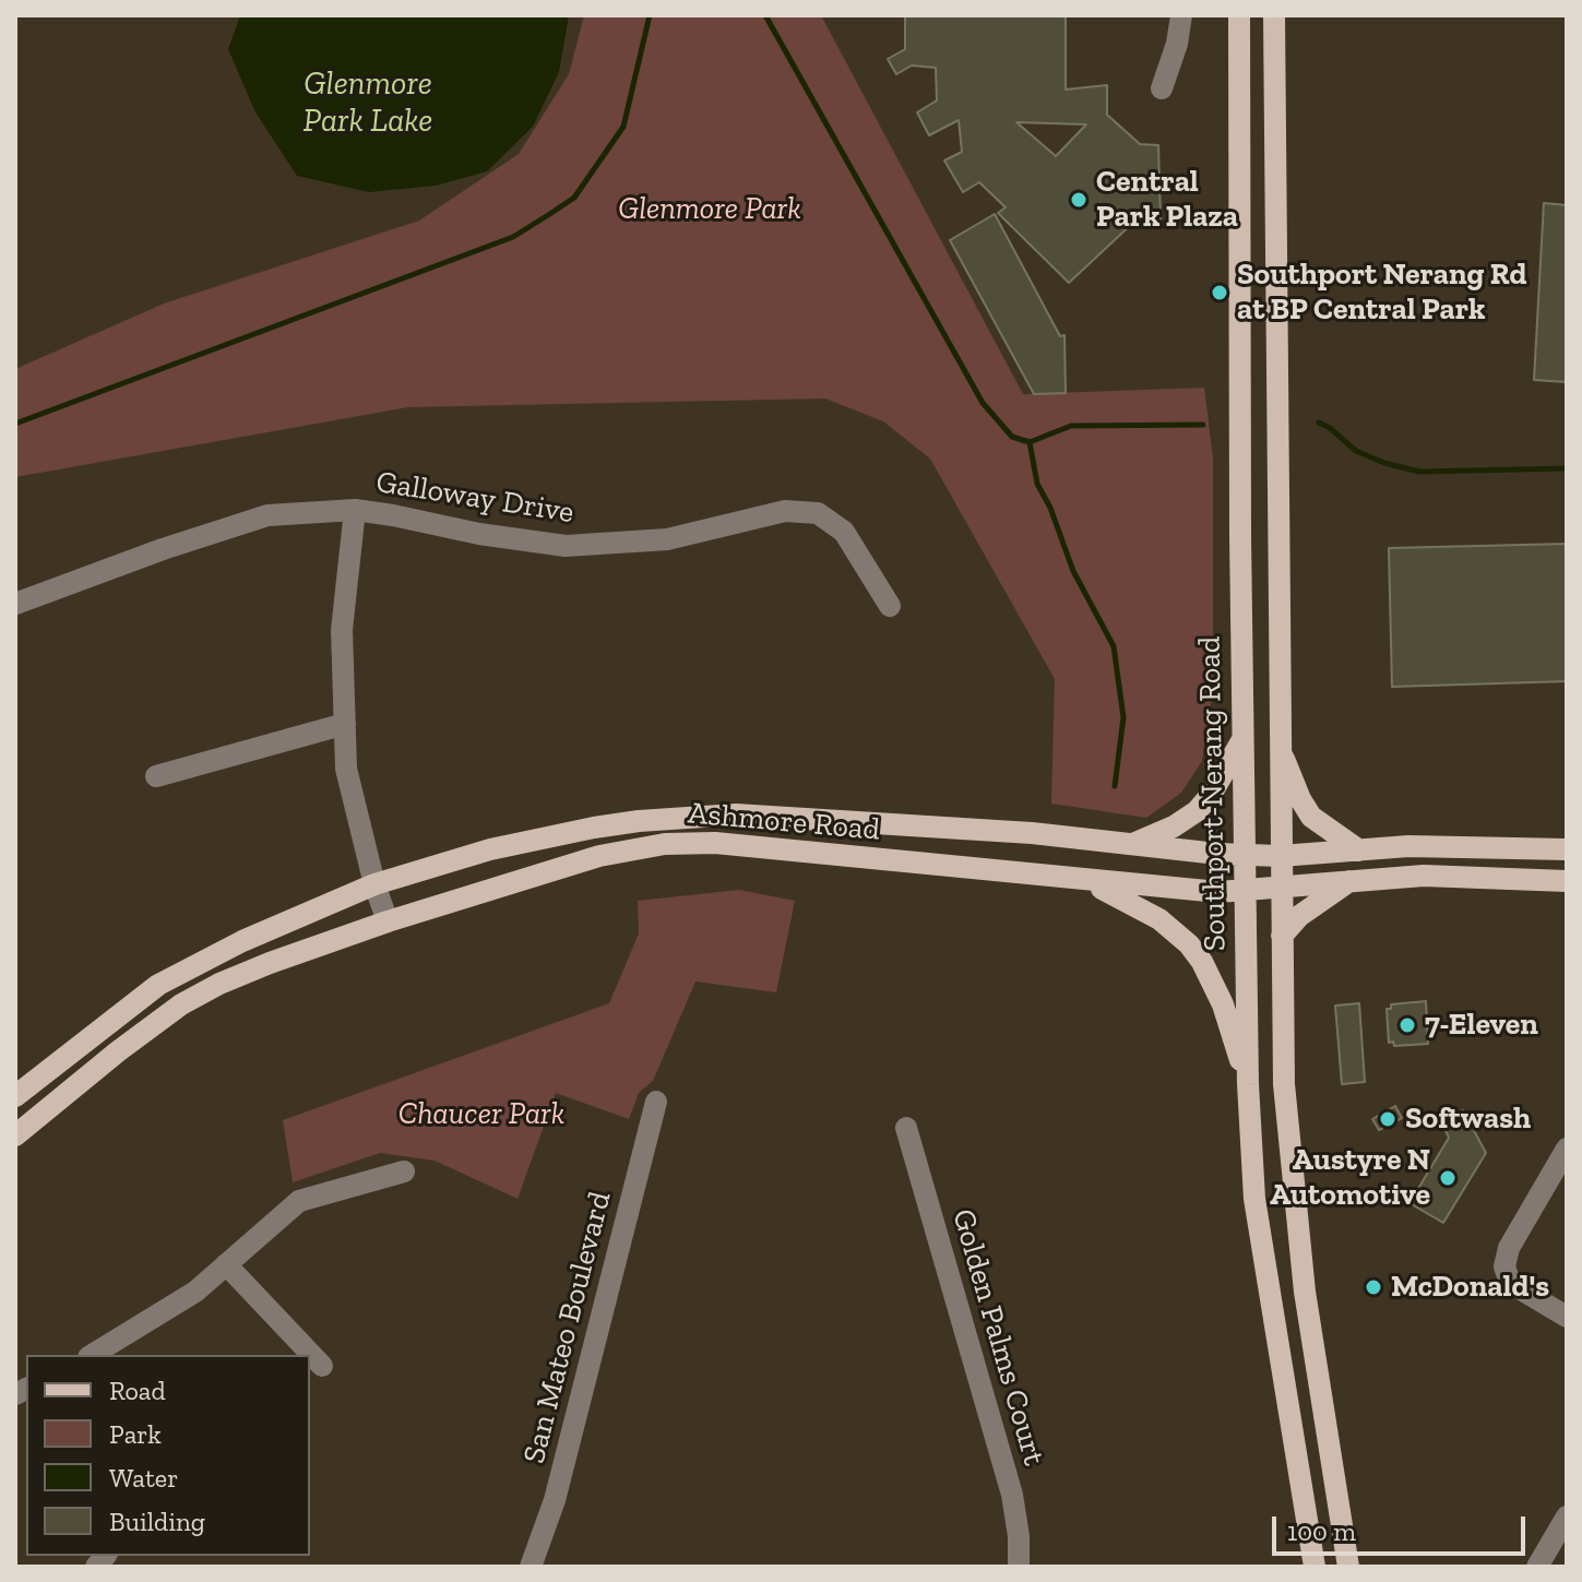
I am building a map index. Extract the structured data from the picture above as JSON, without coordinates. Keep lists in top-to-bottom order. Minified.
{"streets":{"main road":["Southport-Nerang Road","Ashmore Road"],"street":["Galloway Drive","San Mateo Boulevard","Golden Palms Court"]},"crossings":[["Southport-Nerang Road","Ashmore Road"]],"water":["Glenmore Park Lake"],"parks":["Glenmore Park","Chaucer Park"],"places":["Central Park Plaza","Southport Nerang Rd at BP Central Park","7-Eleven","Softwash","Austyre N Automotive","McDonald's"],"legend":["Road","Park","Water","Building"],"scale_bar":"100 m"}
